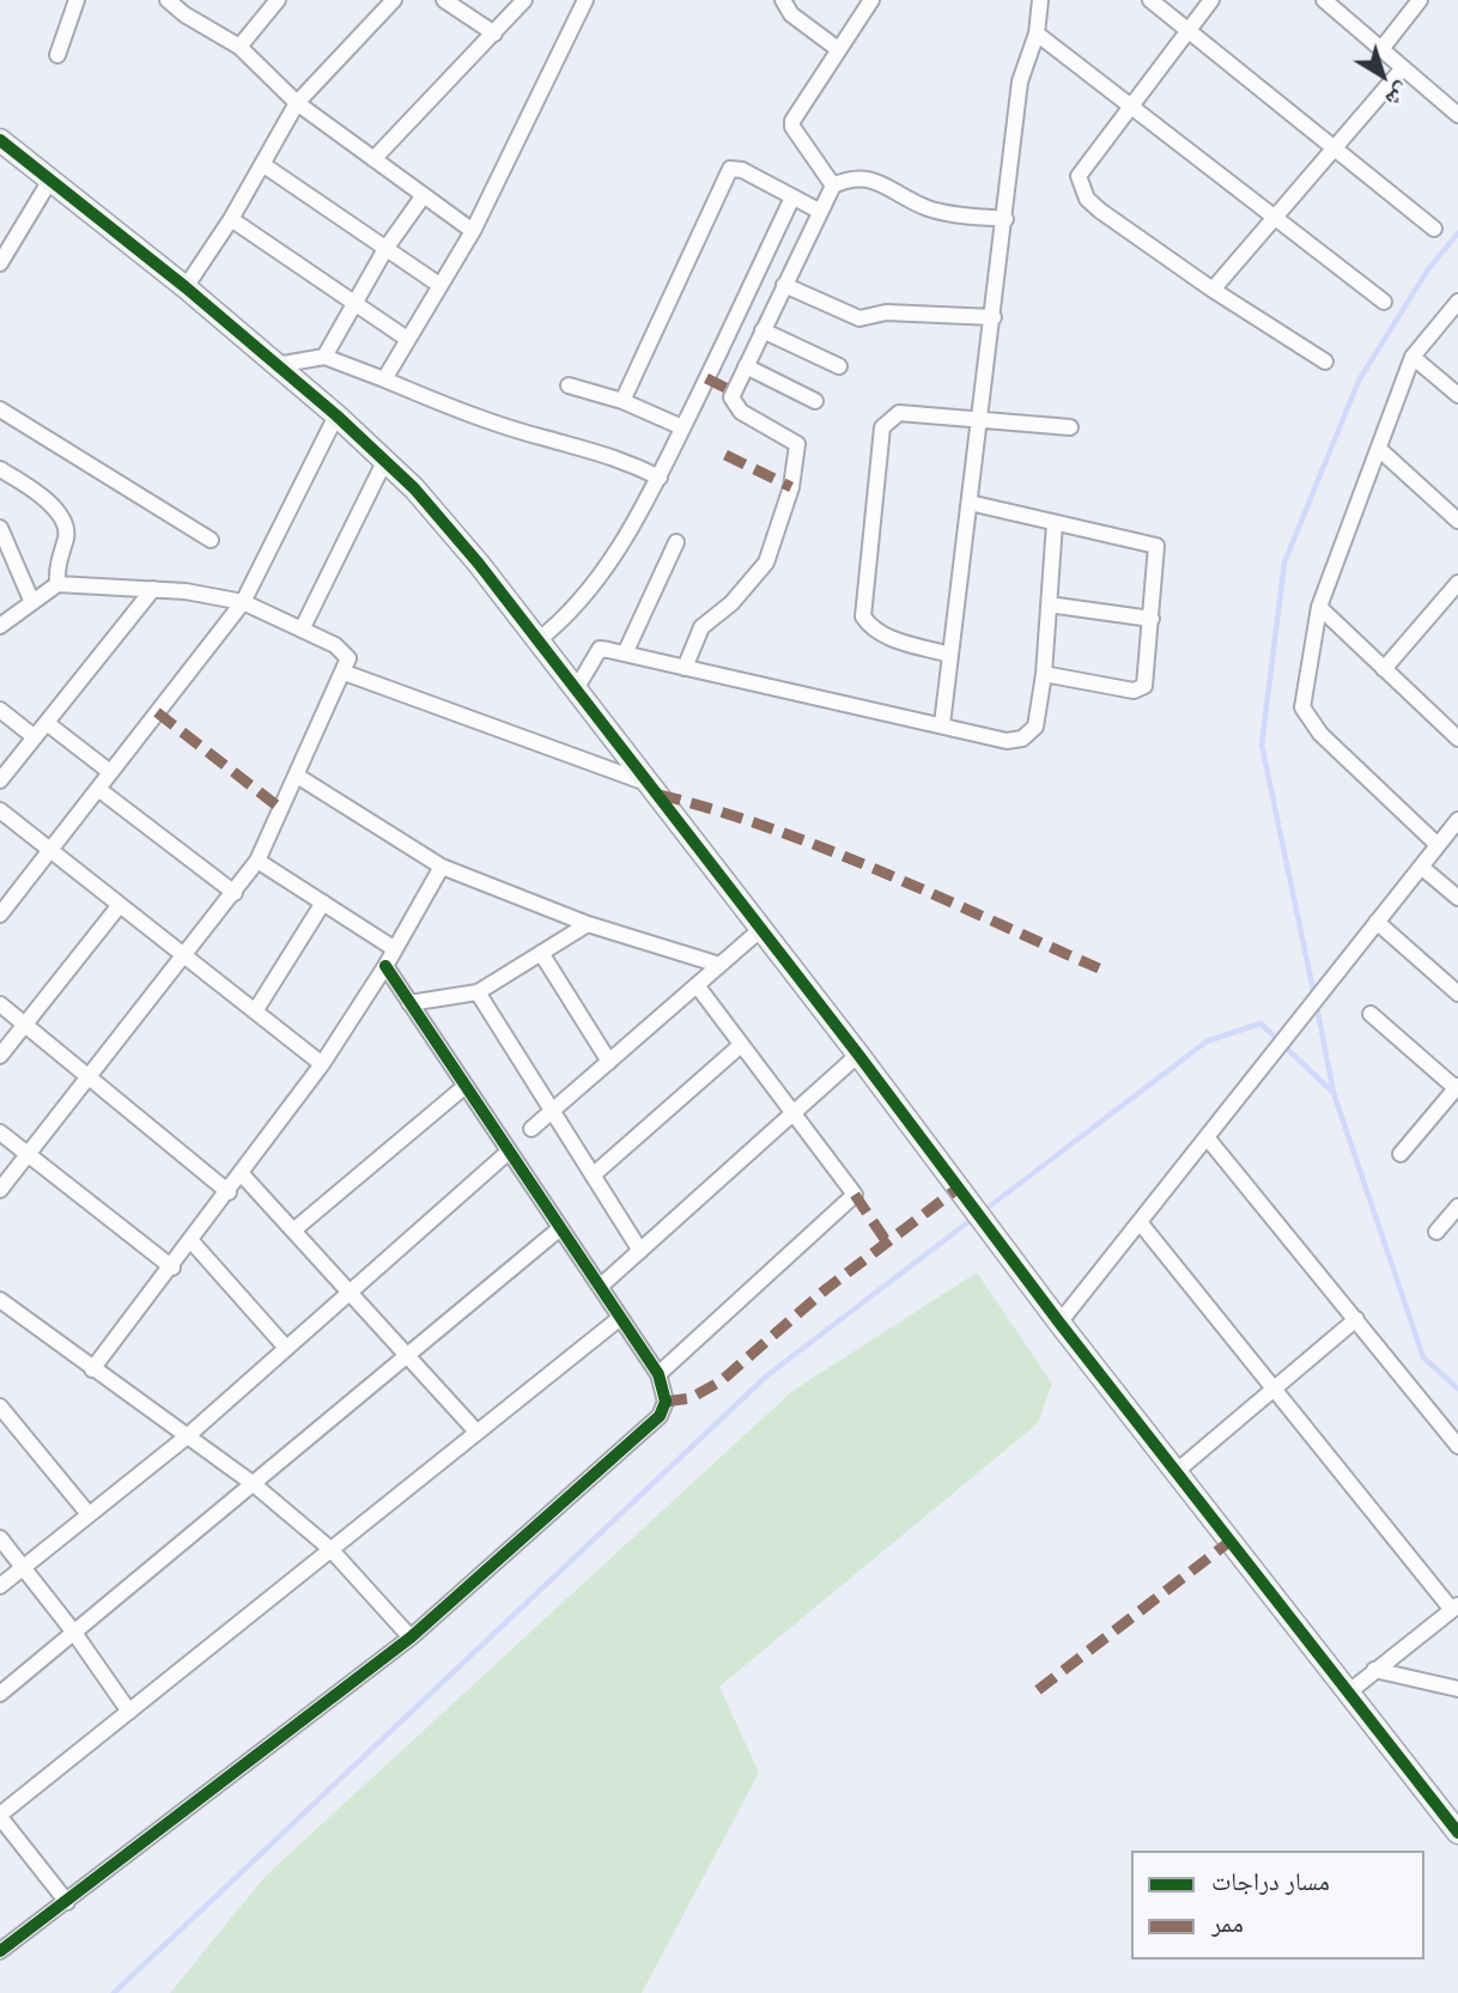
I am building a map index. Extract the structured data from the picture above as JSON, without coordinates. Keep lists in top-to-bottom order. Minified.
{"legend":["مسار دراجات","ممر"],"north":"bottom right"}
